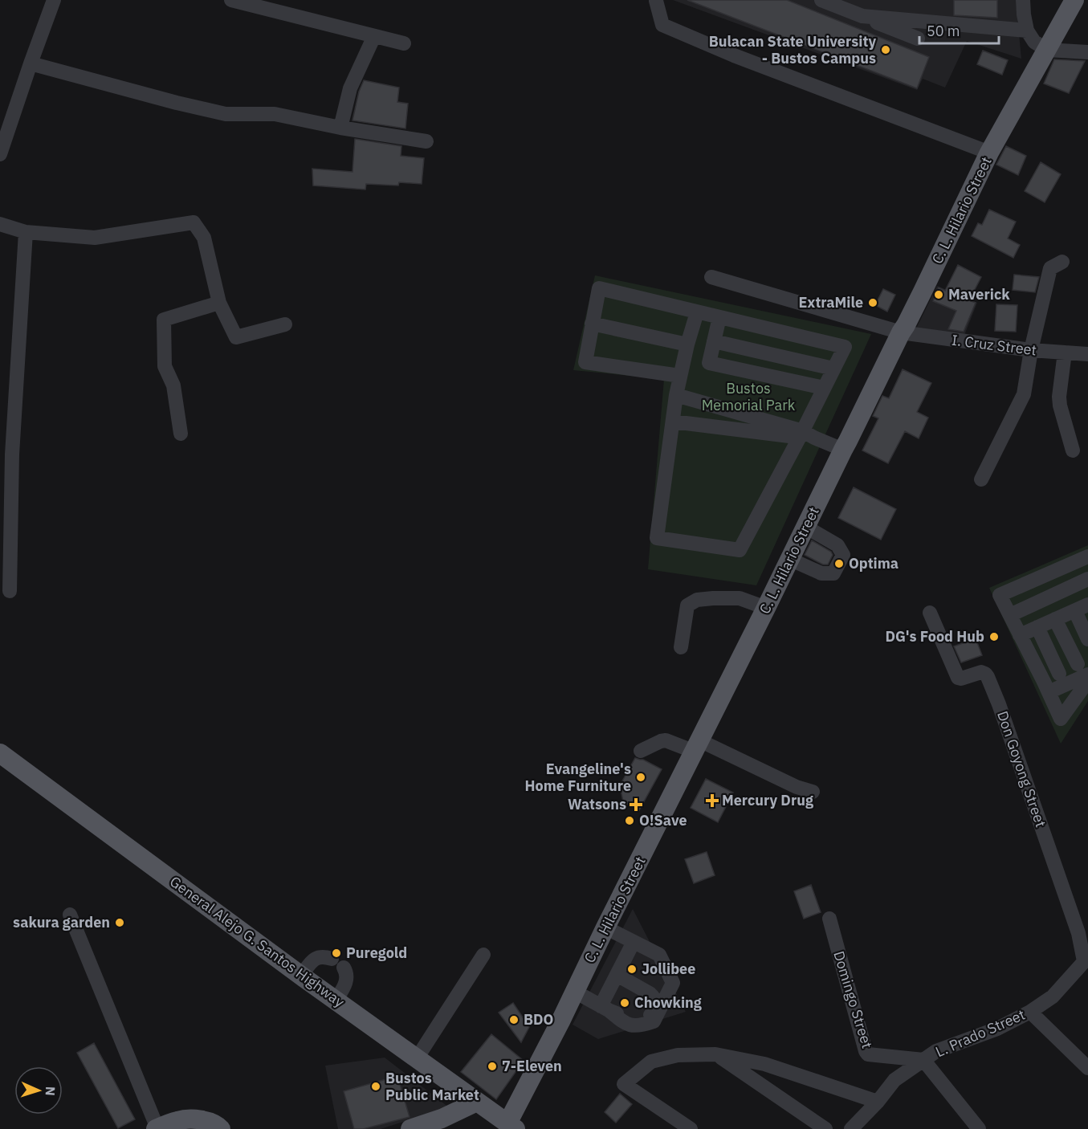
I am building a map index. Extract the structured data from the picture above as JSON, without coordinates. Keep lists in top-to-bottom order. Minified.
{"streets":{"main road":["C. L. Hilario Street","General Alejo G. Santos Highway"],"street":["I. Cruz Street","Don Goyong Street","Domingo Street","L. Prado Street"]},"crossings":[["C. L. Hilario Street","I. Cruz Street"],["C. L. Hilario Street","General Alejo G. Santos Highway"],["Don Goyong Street","L. Prado Street"],["Domingo Street","L. Prado Street"]],"parks":["Bustos Memorial Park"],"places":{"other":["Bulacan State University - Bustos Campus","Maverick","ExtraMile","Optima","DG's Food Hub","Evangeline's Home Furniture","O!Save","sakura garden","Puregold","Jollibee","Chowking","BDO","7-Eleven","Bustos Public Market"],"health":["Mercury Drug","Watsons"]},"scale_bar":"50 m","north":"right"}
